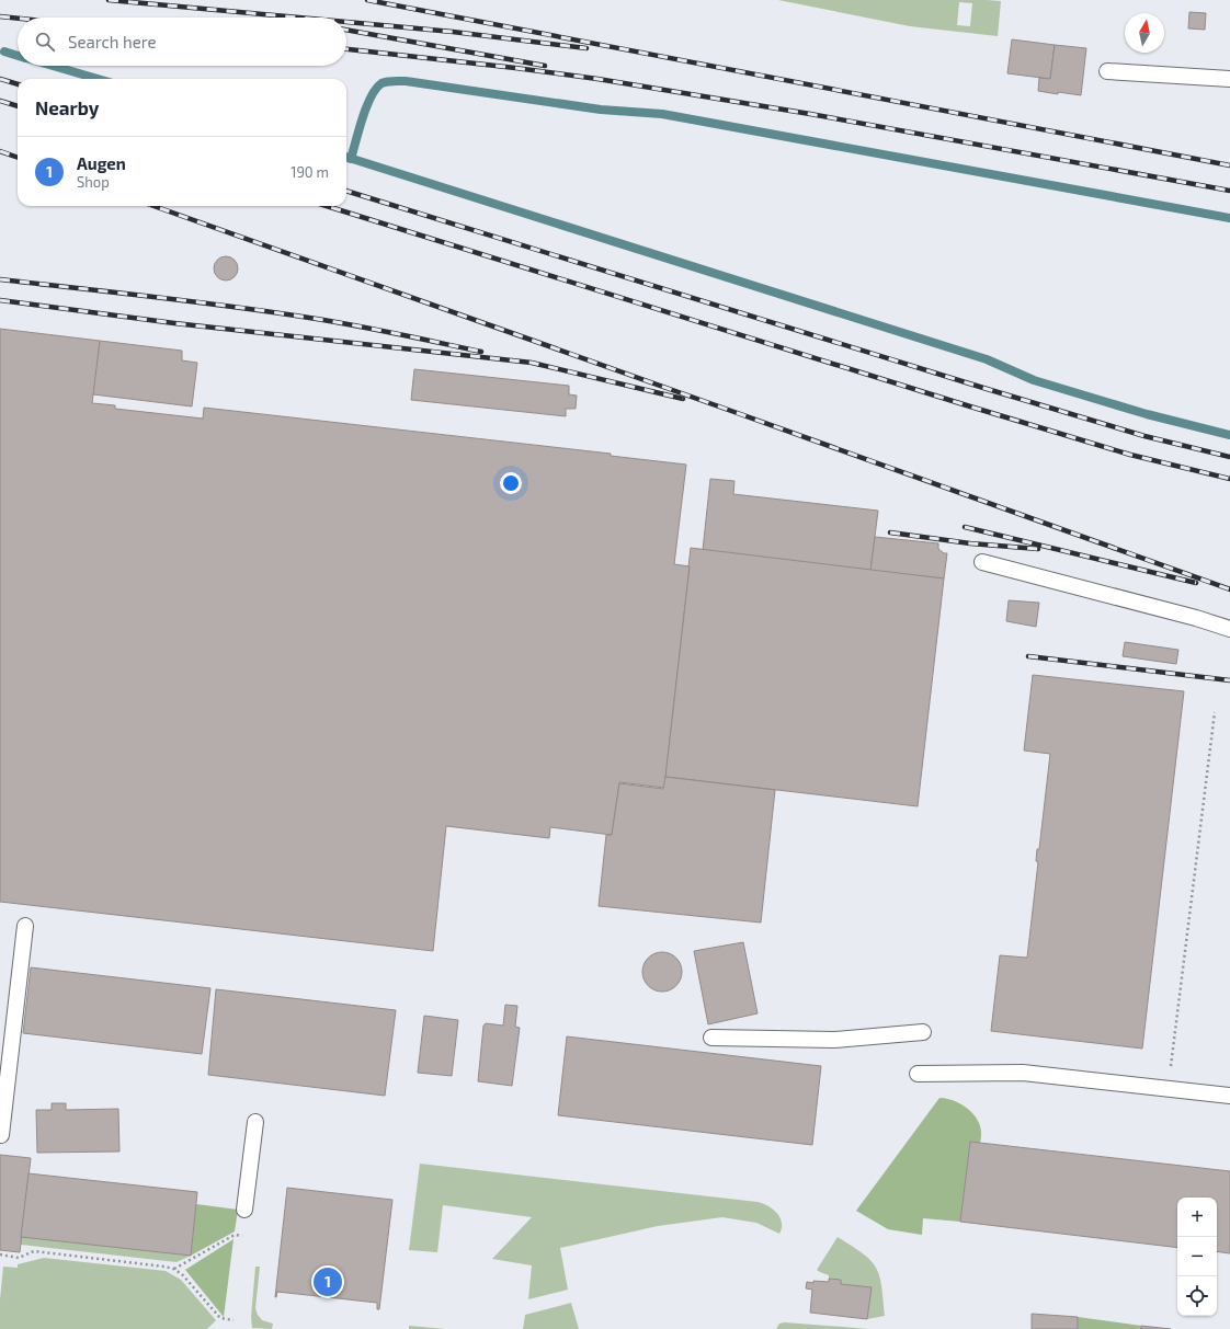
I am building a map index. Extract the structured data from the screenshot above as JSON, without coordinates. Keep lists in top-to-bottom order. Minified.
{"north":"top","page":{"search":"Search here","heading":"Nearby","list":[{"mark":"1","name":"Augen","note":"Shop","value":"190 m"}],"map_buttons":["+","−"],"pins":"1"}}
